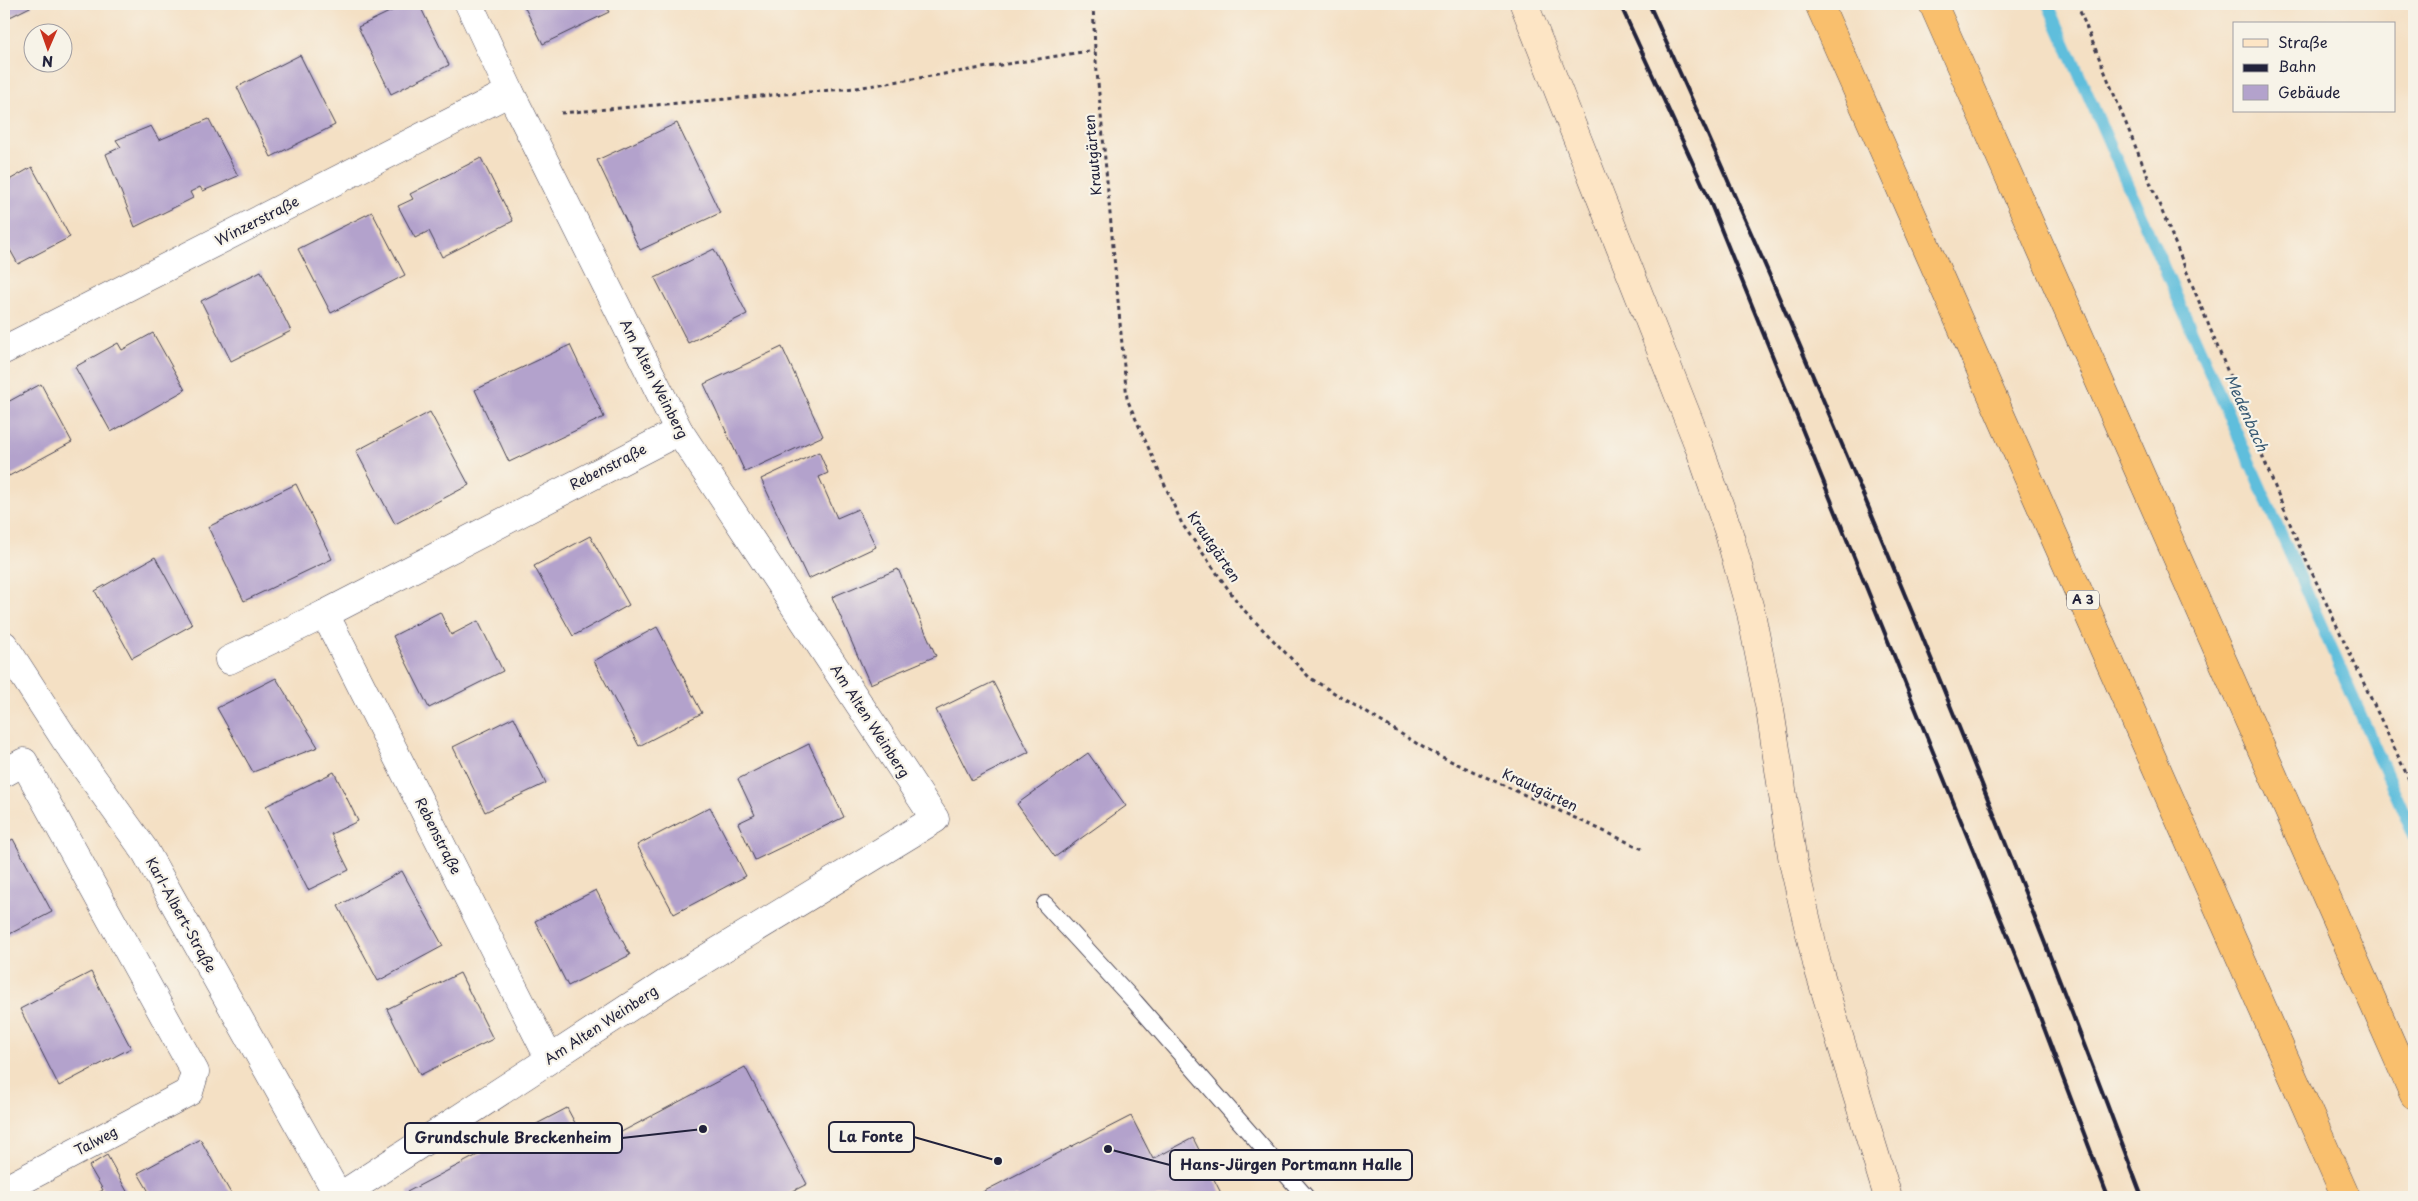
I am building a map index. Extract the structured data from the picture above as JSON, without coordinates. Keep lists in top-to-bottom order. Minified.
{"streets":{"highway":["A 3"],"street":["Winzerstraße","Am Alten Weinberg","Rebenstraße","Karl-Albert-Straße","Talweg"],"path":["Krautgärten"]},"crossings":[["Winzerstraße","Am Alten Weinberg"],["Am Alten Weinberg","Rebenstraße"],["Am Alten Weinberg","Karl-Albert-Straße"]],"water":["Medenbach"],"places":["Grundschule Breckenheim","Hans-Jürgen Portmann Halle","La Fonte"],"legend":["Straße","Bahn","Gebäude"],"north":"bottom"}
